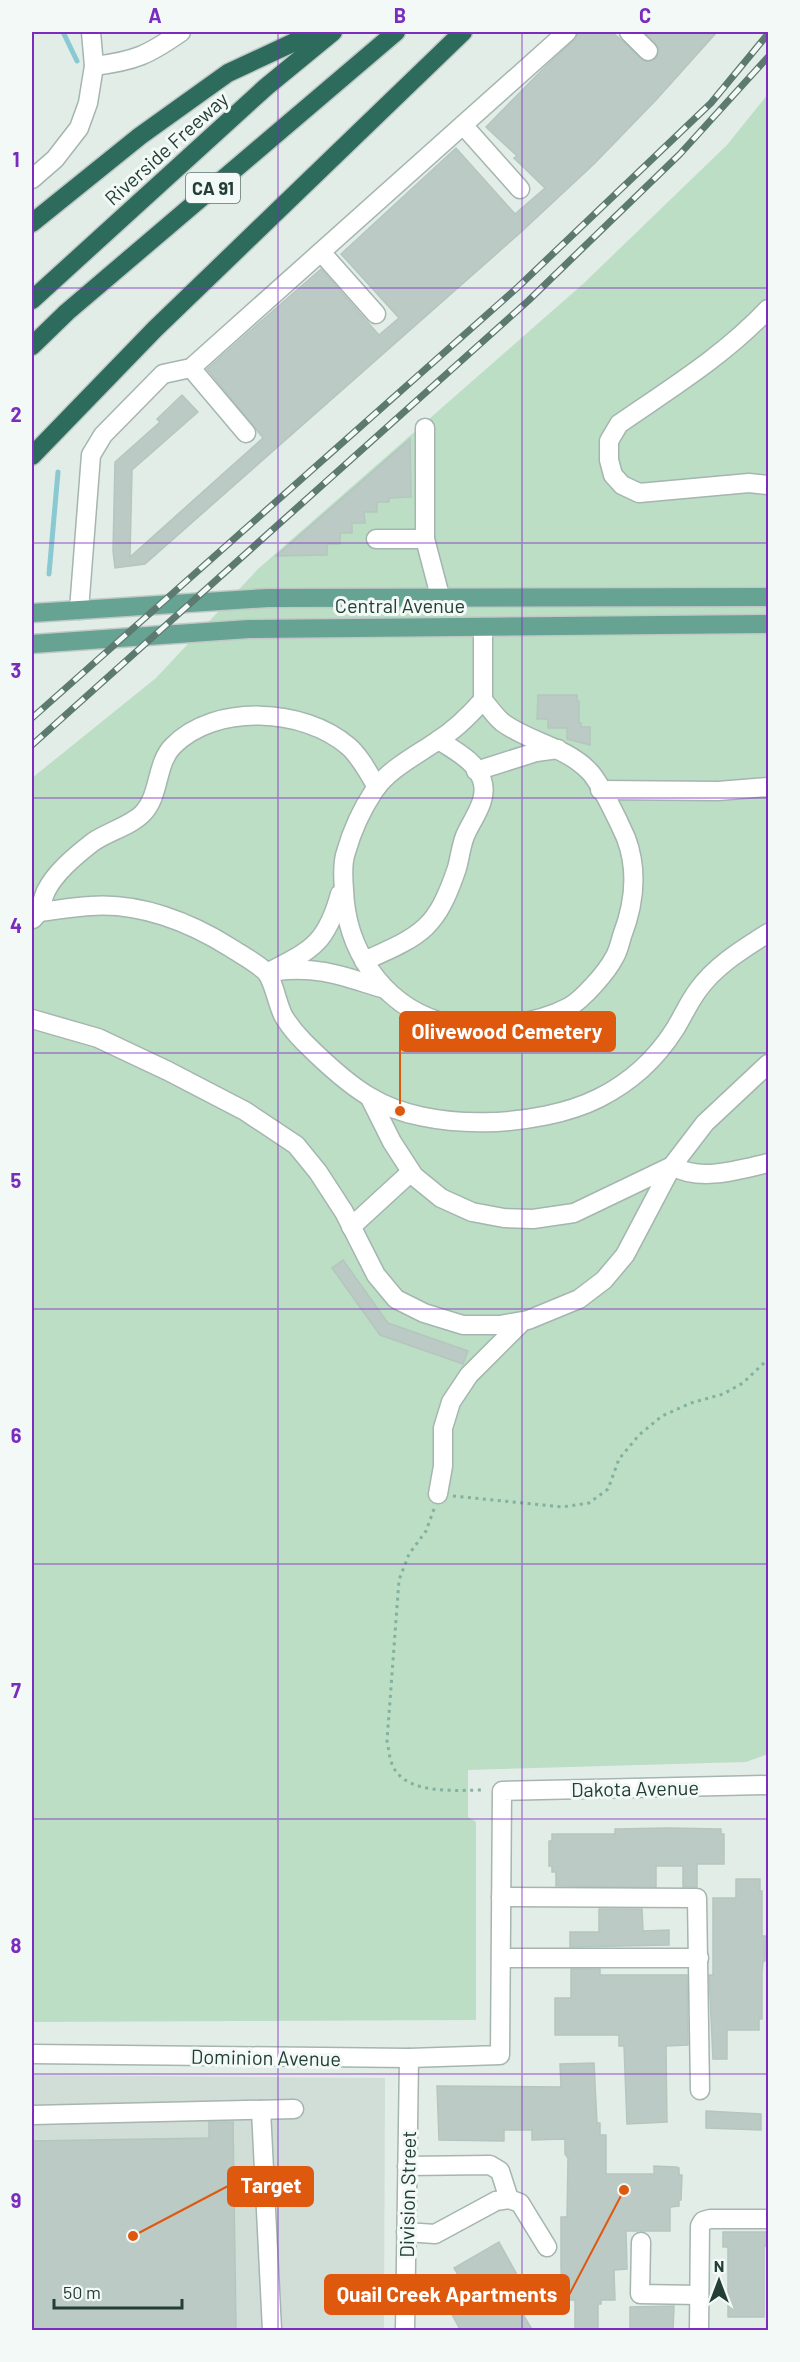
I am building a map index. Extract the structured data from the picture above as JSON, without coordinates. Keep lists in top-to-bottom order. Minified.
{"streets":{"highway":["Riverside Freeway","CA 91"],"main road":["Central Avenue"],"street":["Dakota Avenue","Dominion Avenue","Division Street"]},"crossings":[["Dominion Avenue","Division Street"]],"places":["Olivewood Cemetery","Quail Creek Apartments","Target"],"scale_bar":"50 m","north":"top","grid":{"columns":["A","B","C"],"rows":["1","2","3","4","5","6","7","8","9"]}}
